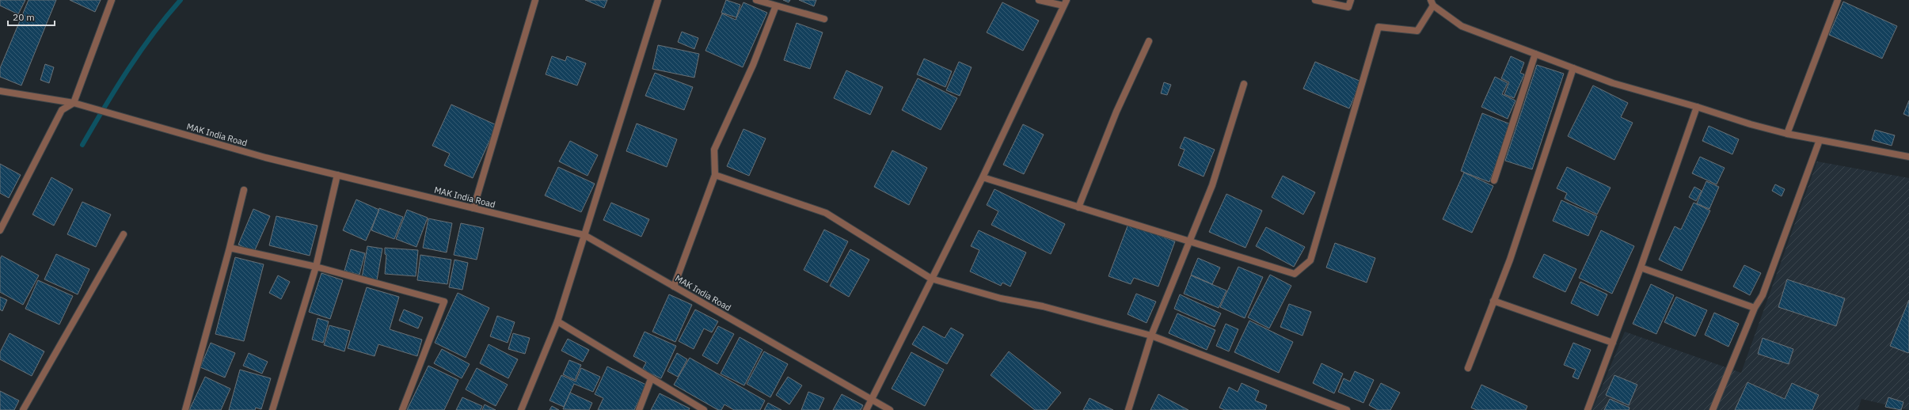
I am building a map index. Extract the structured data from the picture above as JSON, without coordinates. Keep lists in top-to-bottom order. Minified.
{"streets":{"street":["MAK India Road"]},"scale_bar":"20 m"}
